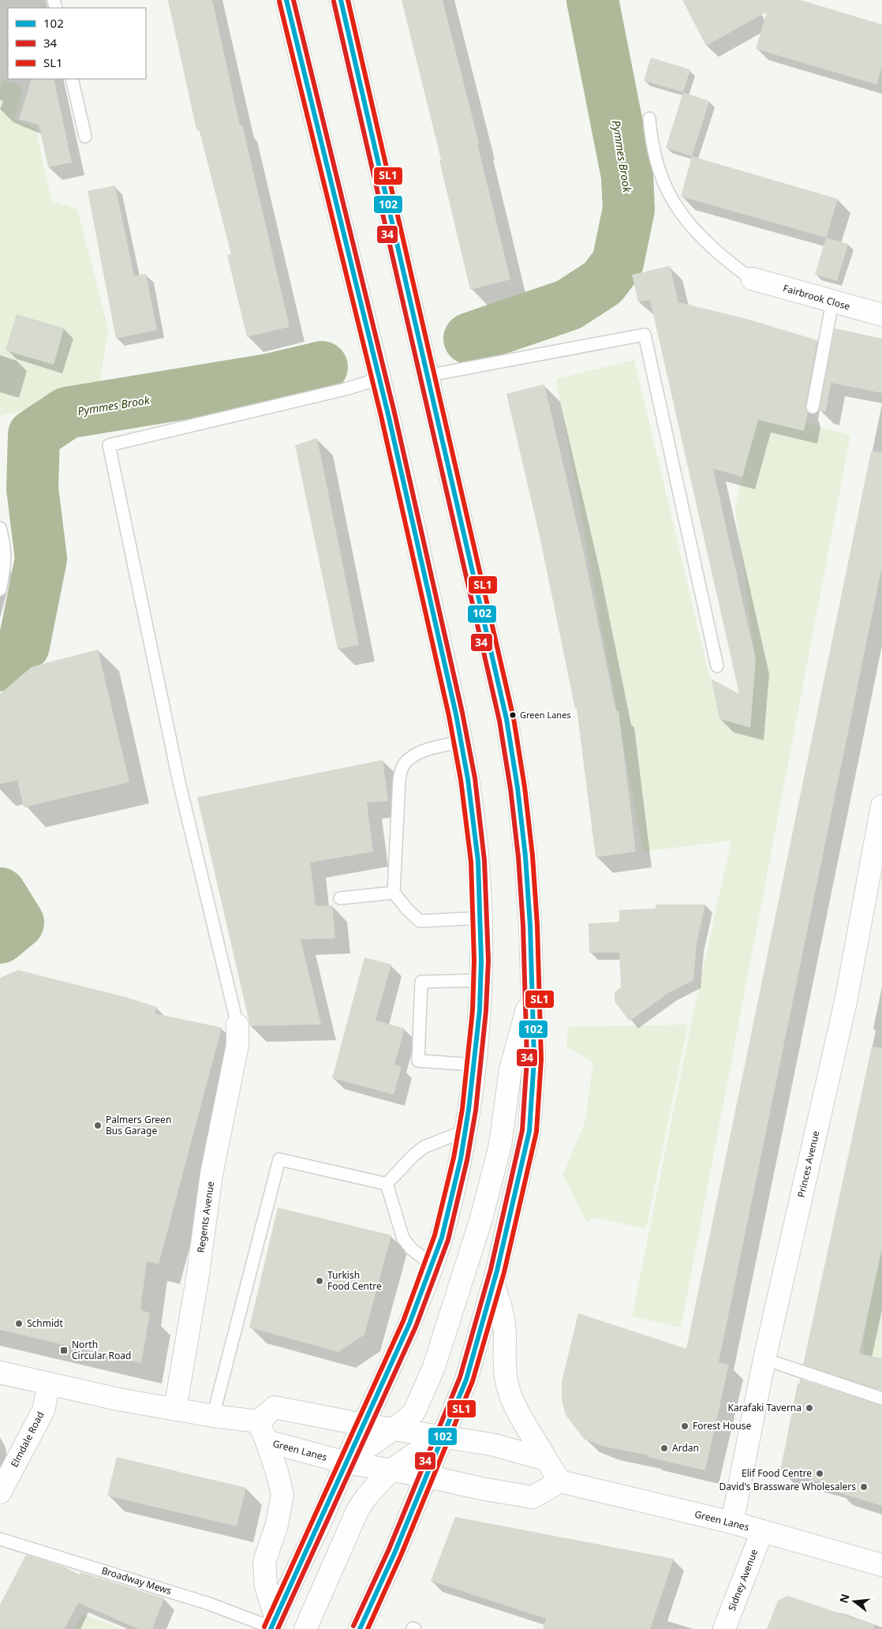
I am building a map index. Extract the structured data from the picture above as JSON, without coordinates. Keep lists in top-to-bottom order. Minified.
{"streets":{"main road":["Fairbrook Close","Princes Avenue","Regents Avenue","Elmdale Road","Green Lanes","Sidney Avenue"],"lane":["Broadway Mews"]},"crossings":[["Princes Avenue","Green Lanes"],["Green Lanes","Sidney Avenue"]],"water":["Pymmes Brook"],"places":{"other":["Green Lanes","Palmers Green Bus Garage","Turkish Food Centre","Schmidt","Karafaki Taverna","Forest House","Ardan","Elif Food Centre","David's Brassware Wholesalers"],"transit":["North Circular Road"]},"lines":["transit line 102","transit line 34","transit line SL1"],"legend":["102","34","SL1"],"north":"left"}
